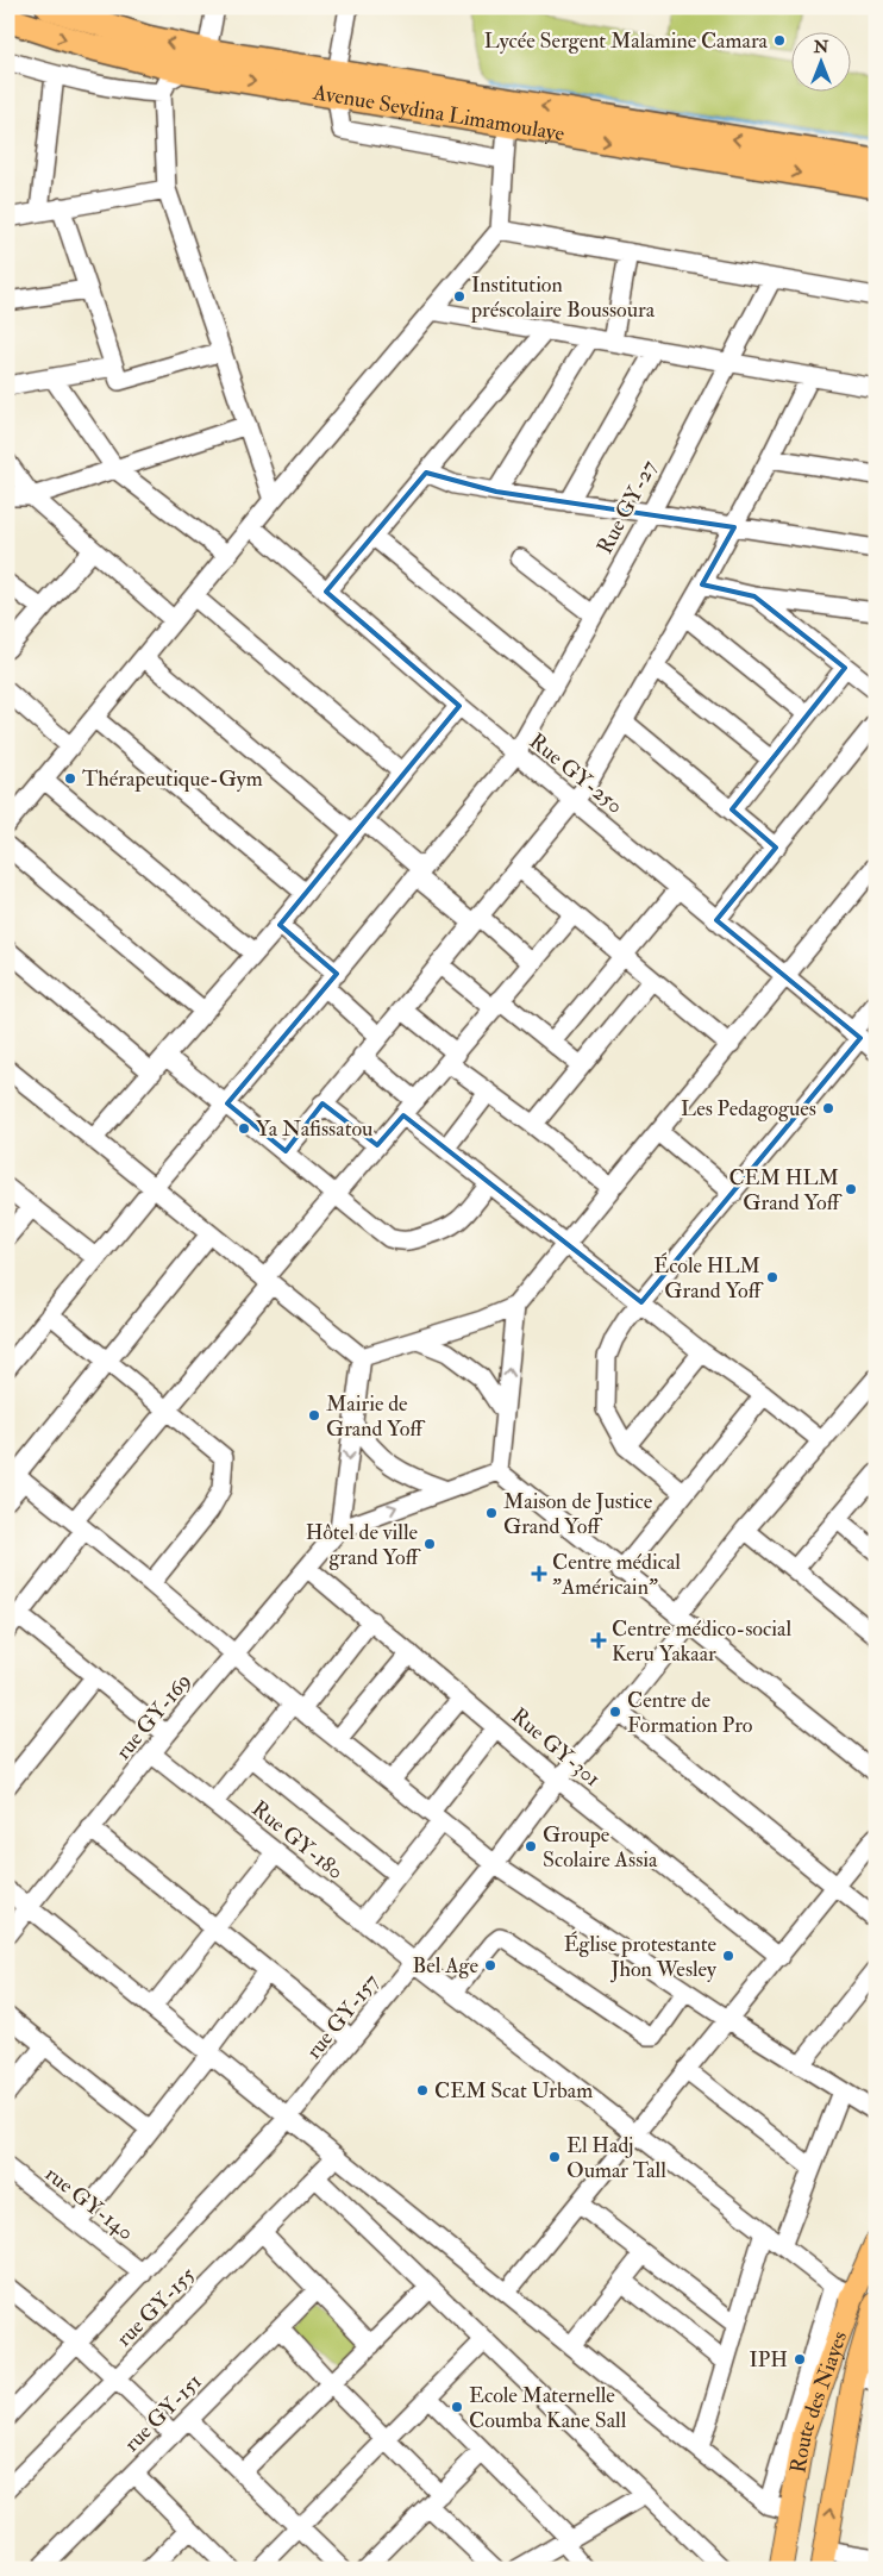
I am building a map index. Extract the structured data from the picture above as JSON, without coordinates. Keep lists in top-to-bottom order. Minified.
{"streets":{"highway":["Avenue Seydina Limamoulaye"],"main road":["Route des Niayes"],"street":["Rue GY-27","Rue GY-250","rue GY-169","Rue GY-301","Rue GY-180","rue GY-157","rue GY-140","rue GY-155","rue GY-151"]},"crossings":[["Rue GY-27","Rue GY-250"],["rue GY-169","Rue GY-301"],["rue GY-169","Rue GY-180"],["Rue GY-301","rue GY-157"],["Rue GY-180","rue GY-157"],["Rue GY-180","Route des Niayes"],["rue GY-157","rue GY-140"]],"places":{"other":["Lycée Sergent Malamine Camara","Institution préscolaire Boussoura","Thérapeutique-Gym","Les Pedagogues","Ya Nafissatou","CEM HLM Grand Yoff","École HLM Grand Yoff","Mairie de Grand Yoff","Maison de Justice Grand Yoff","Hôtel de ville grand Yoff","Centre de Formation Pro","Groupe Scolaire Assia","Église protestante Jhon Wesley","Bel Age","CEM Scat Urbam","El Hadj Oumar Tall","IPH","Ecole Maternelle Coumba Kane Sall"],"health":["Centre médical \"Américain\"","Centre médico-social Keru Yakaar"]},"north":"top"}
